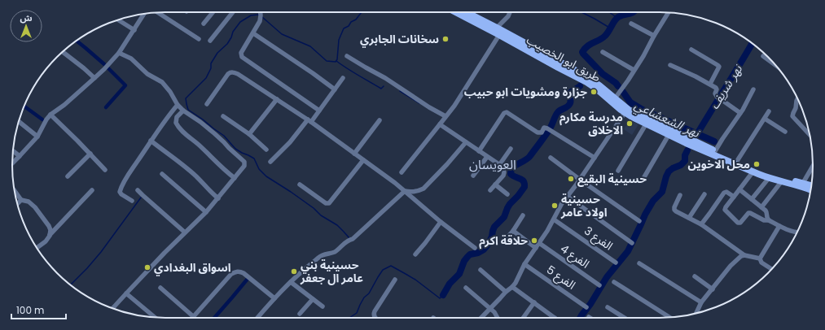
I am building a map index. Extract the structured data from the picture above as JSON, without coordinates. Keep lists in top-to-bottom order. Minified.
{"streets":{"main road":["طريق ابو الخصيب"],"street":["الفرع 3","الفرع 4","الفرع 5"]},"districts":["العويسان"],"water":["نهر شريف","نهر الشعشاعي"],"places":["سخانات الجابري","جزارة ومشويات ابو حبيب","مدرسة مكارم الاخلاق","محل الاخوين","حسينية البقيع","حسينية اولاد عامر","حلاقة اكرم","اسواق البغدادي","حسينية بني عامر ال جعفر"],"scale_bar":"100 m","north":"top"}
